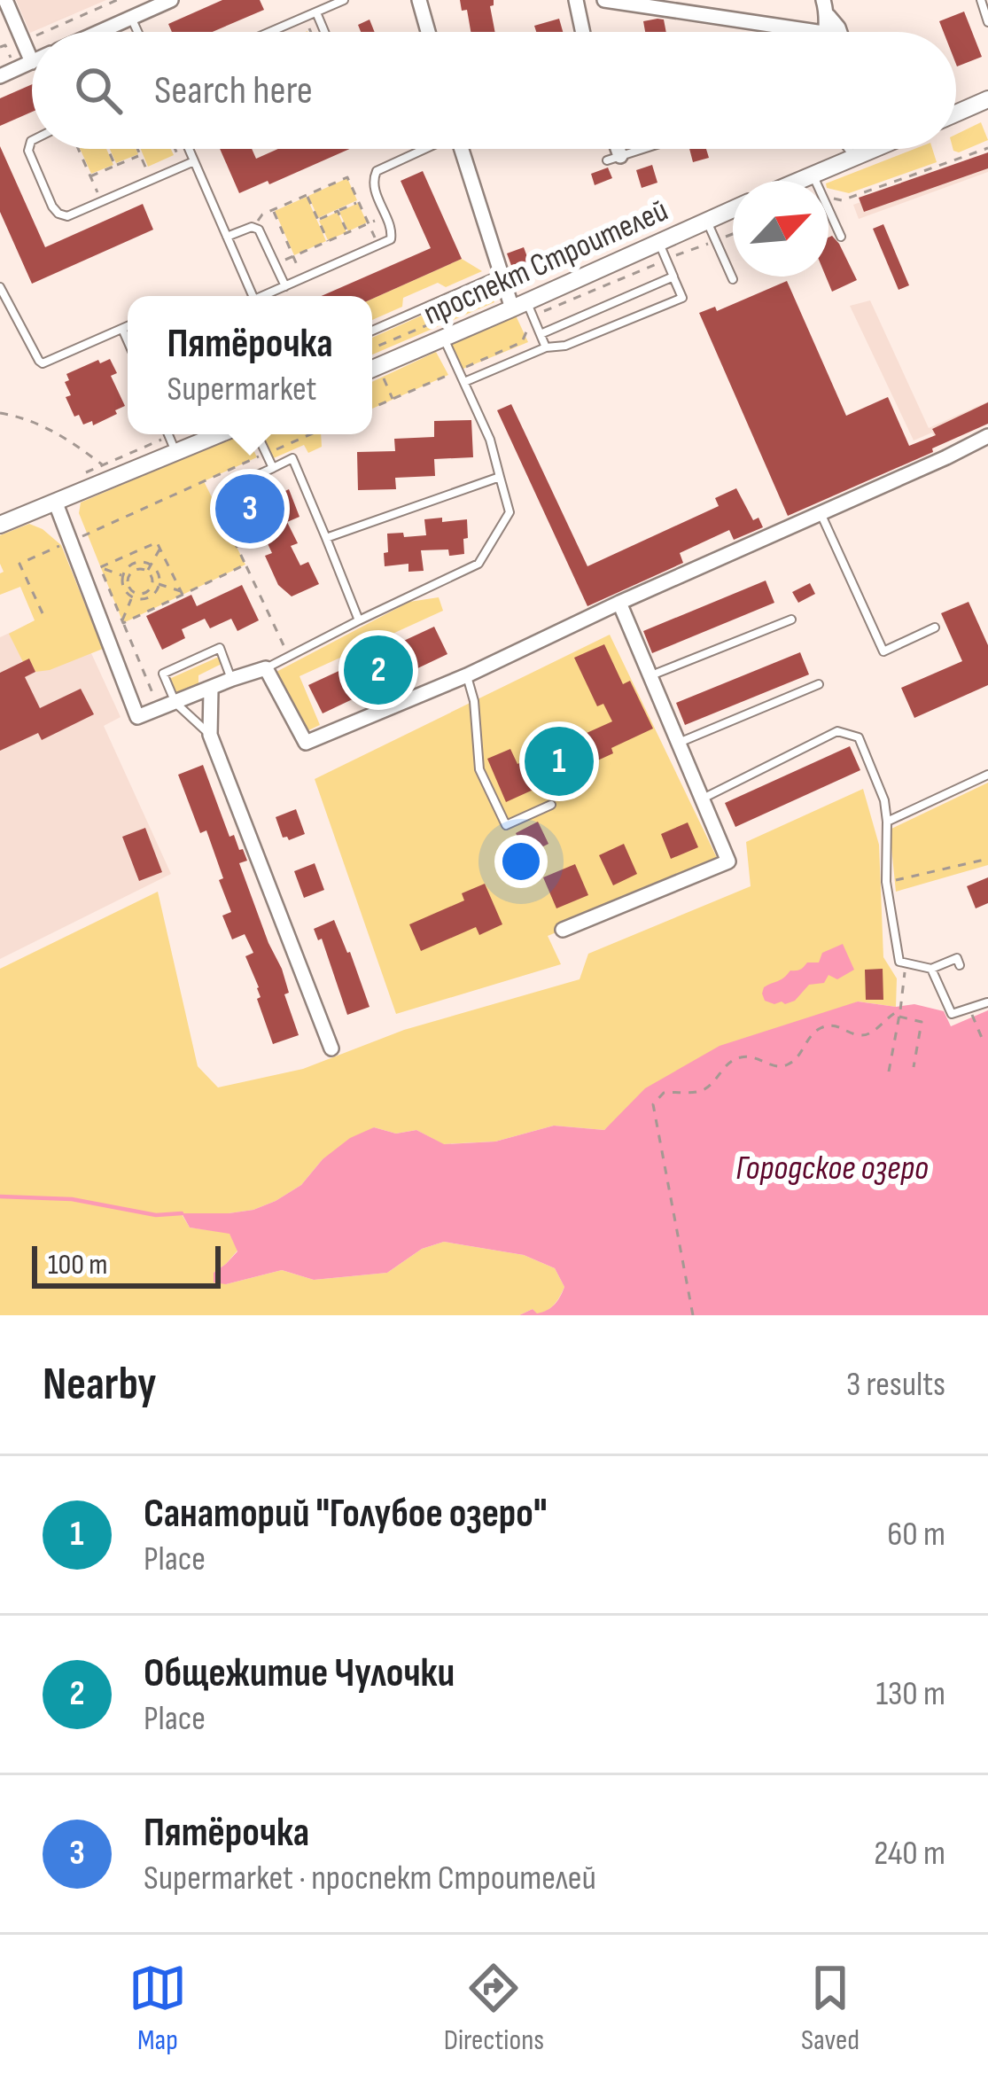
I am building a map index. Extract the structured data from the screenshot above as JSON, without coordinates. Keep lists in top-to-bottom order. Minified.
{"streets":{"street":["проспект Строителей"]},"water":["Городское озеро"],"scale_bar":"100 m","north":"top right","page":{"search":"Search here","popup":["Пятёрочка","Supermarket"],"pins":["3","2","1"],"scale":"100 m","heading":["Nearby","3 results"],"list":[{"mark":"1","name":"Санаторий \"Голубое озеро\"","note":"Place","value":"60 m"},{"mark":"2","name":"Общежитие Чулочки","note":"Place","value":"130 m"},{"mark":"3","name":"Пятёрочка","note":"Supermarket · проспект Строителей","value":"240 m"}],"nav":["Map","Directions","Saved"]}}
